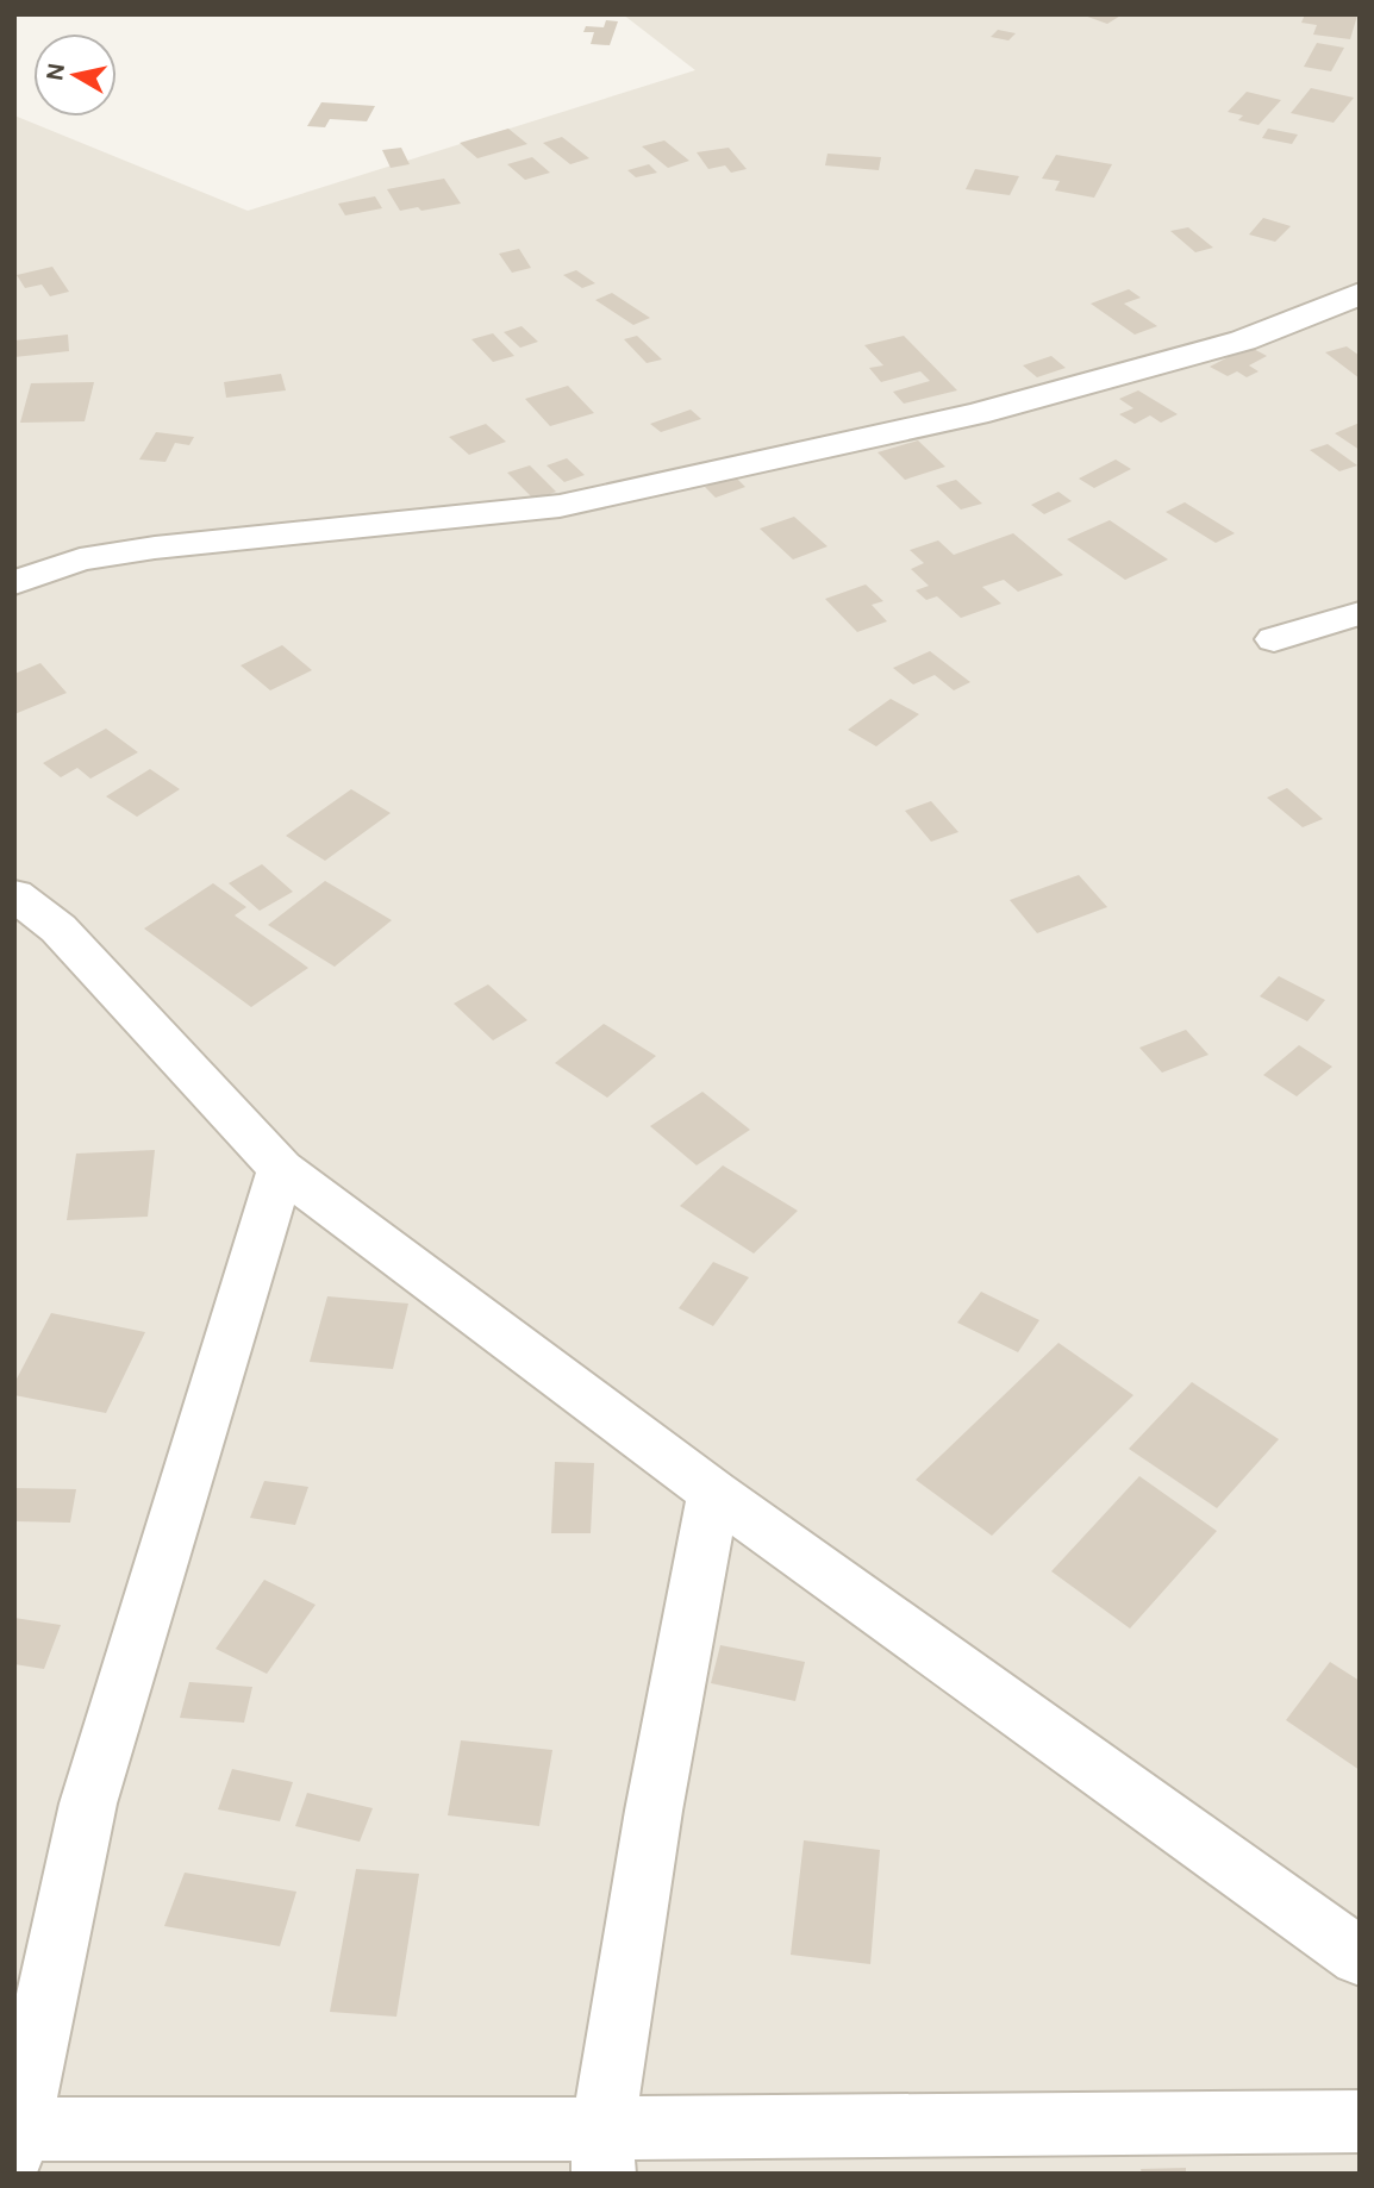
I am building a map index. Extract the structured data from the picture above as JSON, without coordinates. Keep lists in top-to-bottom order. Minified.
{"north":"left"}
